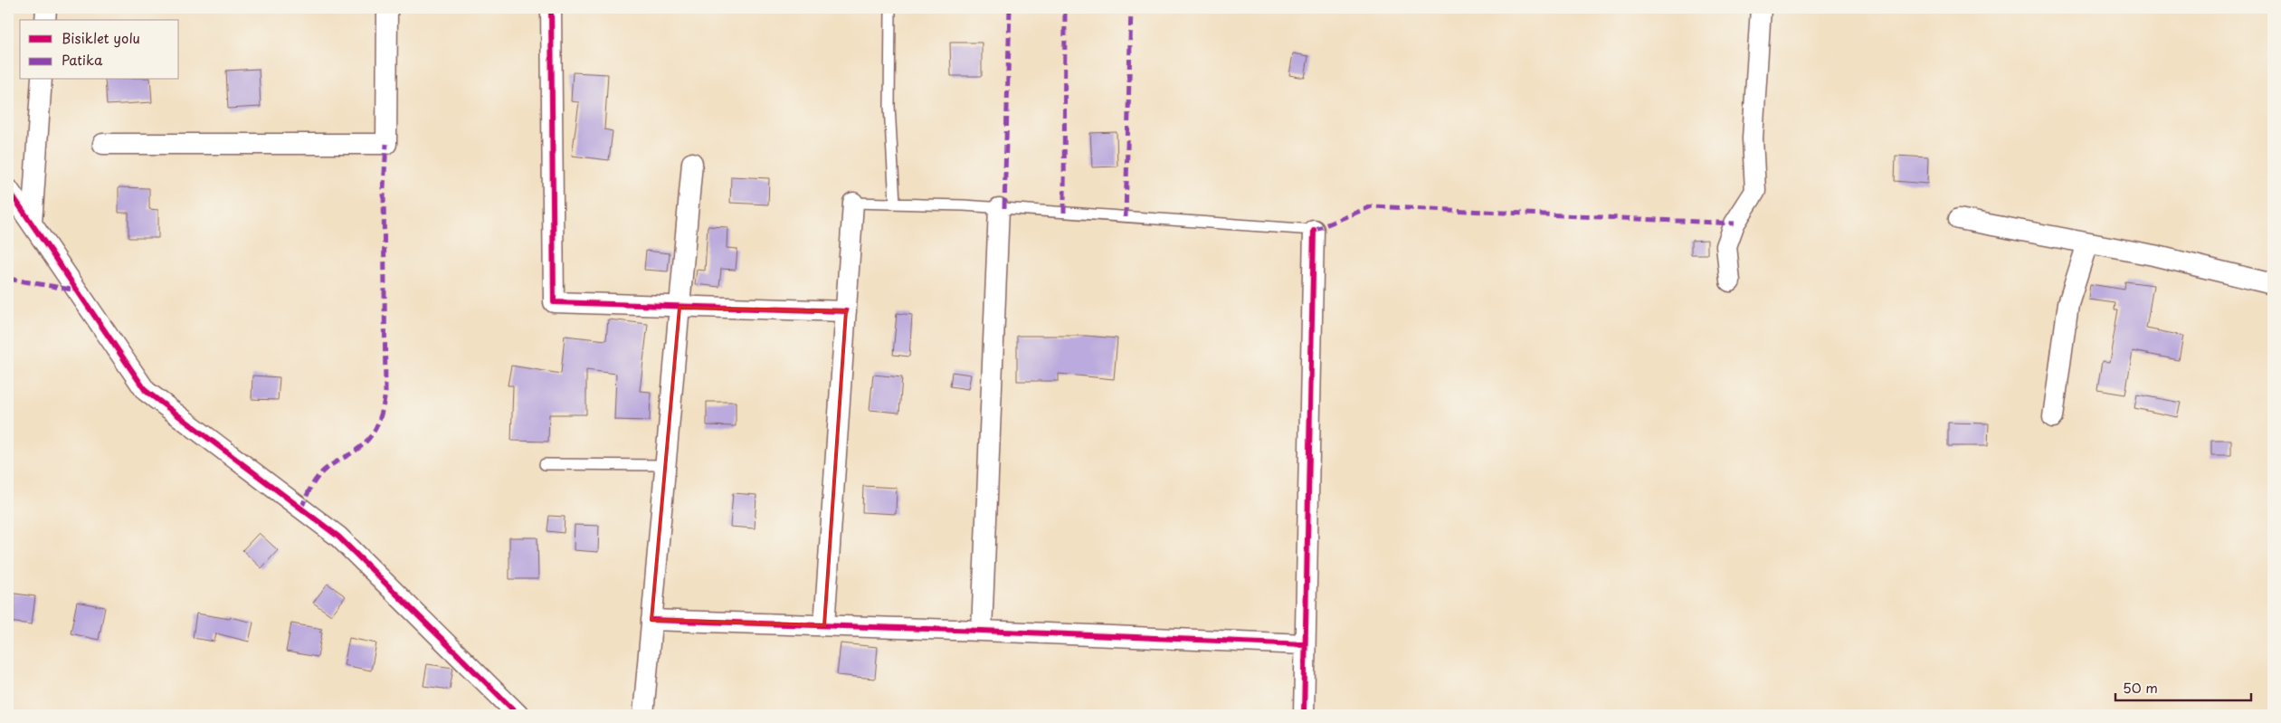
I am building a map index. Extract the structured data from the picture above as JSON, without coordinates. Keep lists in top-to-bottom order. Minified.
{"legend":["Bisiklet yolu","Patika"],"scale_bar":"50 m"}
